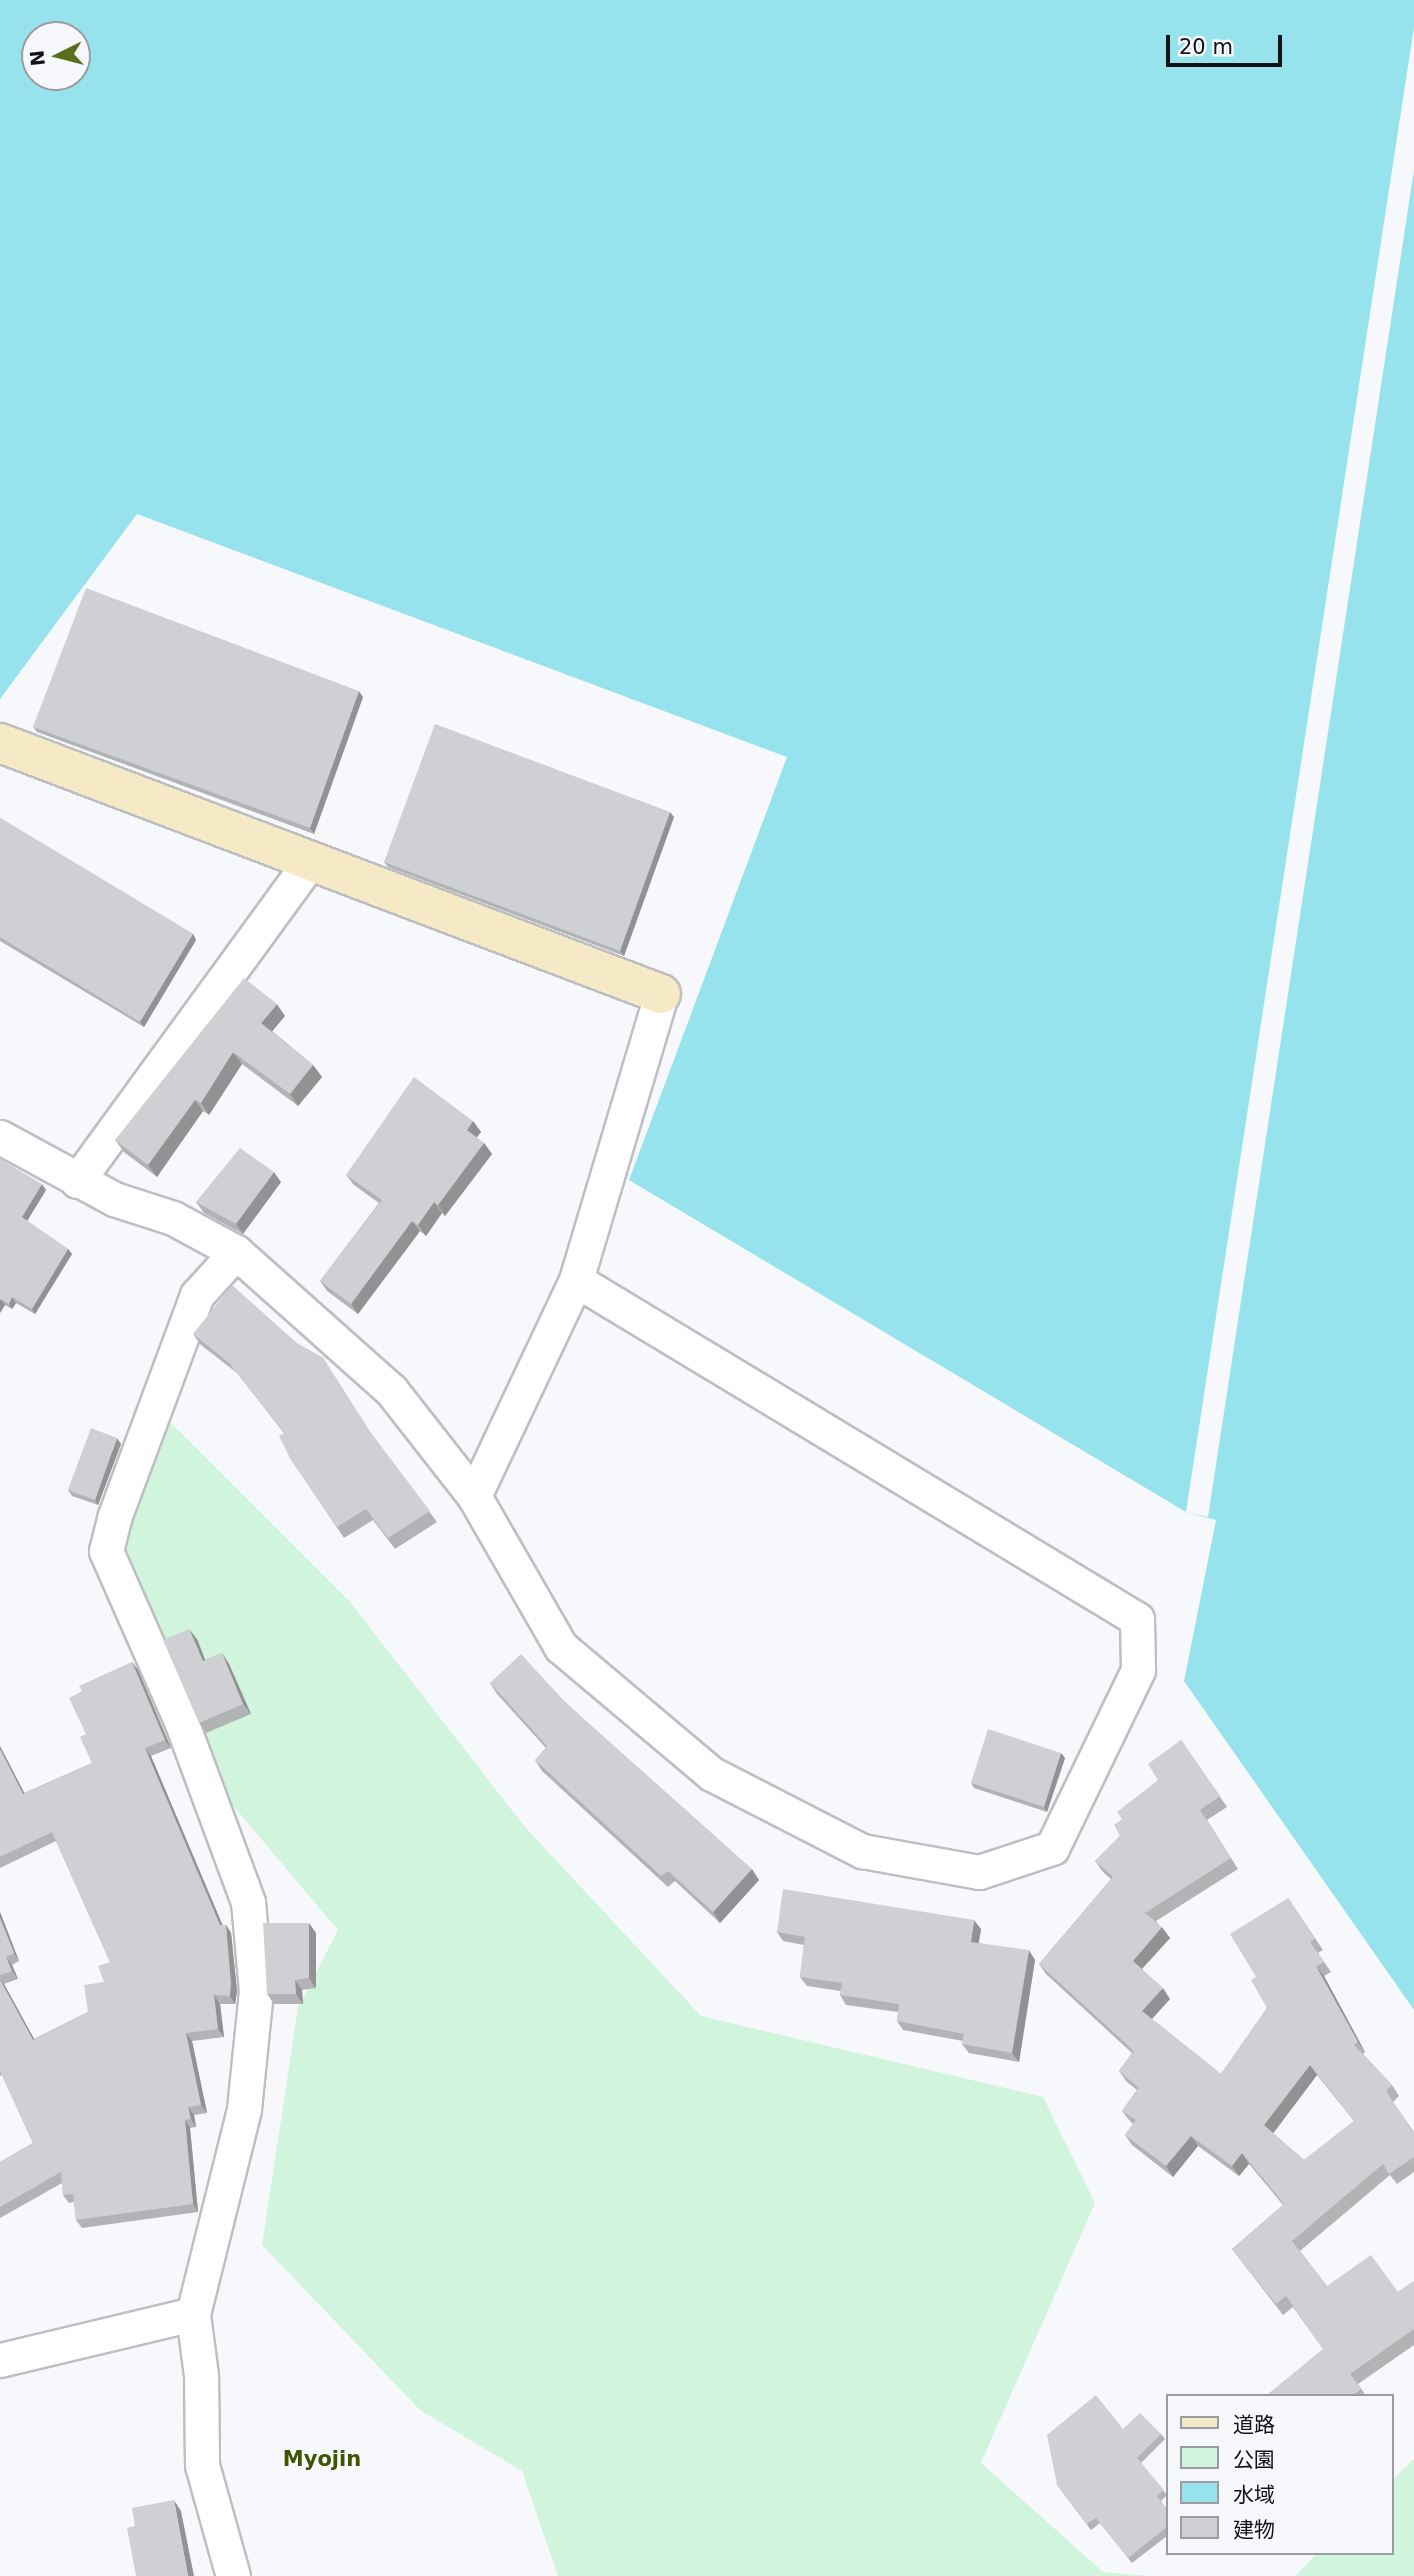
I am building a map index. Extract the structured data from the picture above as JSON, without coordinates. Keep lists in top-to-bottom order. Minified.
{"districts":["Myojin"],"legend":["道路","公園","水域","建物"],"scale_bar":"20 m","north":"left"}
